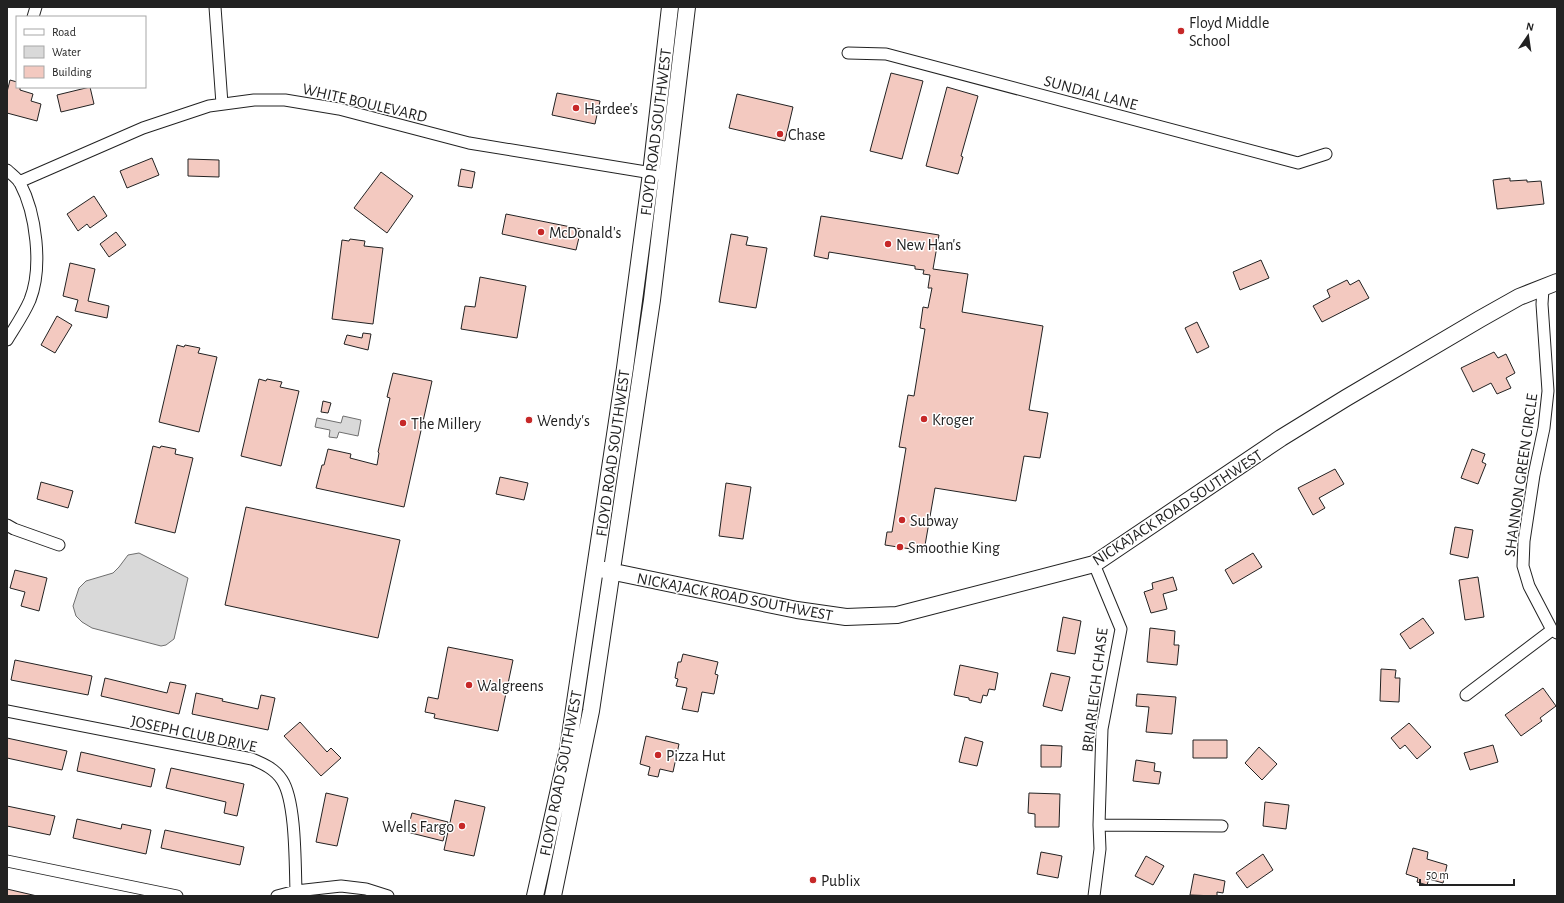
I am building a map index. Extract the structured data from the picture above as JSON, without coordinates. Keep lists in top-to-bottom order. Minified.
{"streets":{"main road":["FLOYD ROAD SOUTHWEST","NICKAJACK ROAD SOUTHWEST"],"street":["SUNDIAL LANE","WHITE BOULEVARD","SHANNON GREEN CIRCLE","BRIARLEIGH CHASE","JOSEPH CLUB DRIVE"]},"crossings":[["WHITE BOULEVARD","FLOYD ROAD SOUTHWEST"],["FLOYD ROAD SOUTHWEST","NICKAJACK ROAD SOUTHWEST"],["SHANNON GREEN CIRCLE","NICKAJACK ROAD SOUTHWEST"],["NICKAJACK ROAD SOUTHWEST","BRIARLEIGH CHASE"]],"places":["Floyd Middle School","Hardee's","Chase","McDonald's","New Han's","Kroger","Wendy's","The Millery","Subway","Smoothie King","Walgreens","Pizza Hut","Wells Fargo","Publix"],"legend":["Road","Water","Building"],"scale_bar":"50 m","north":"top"}
